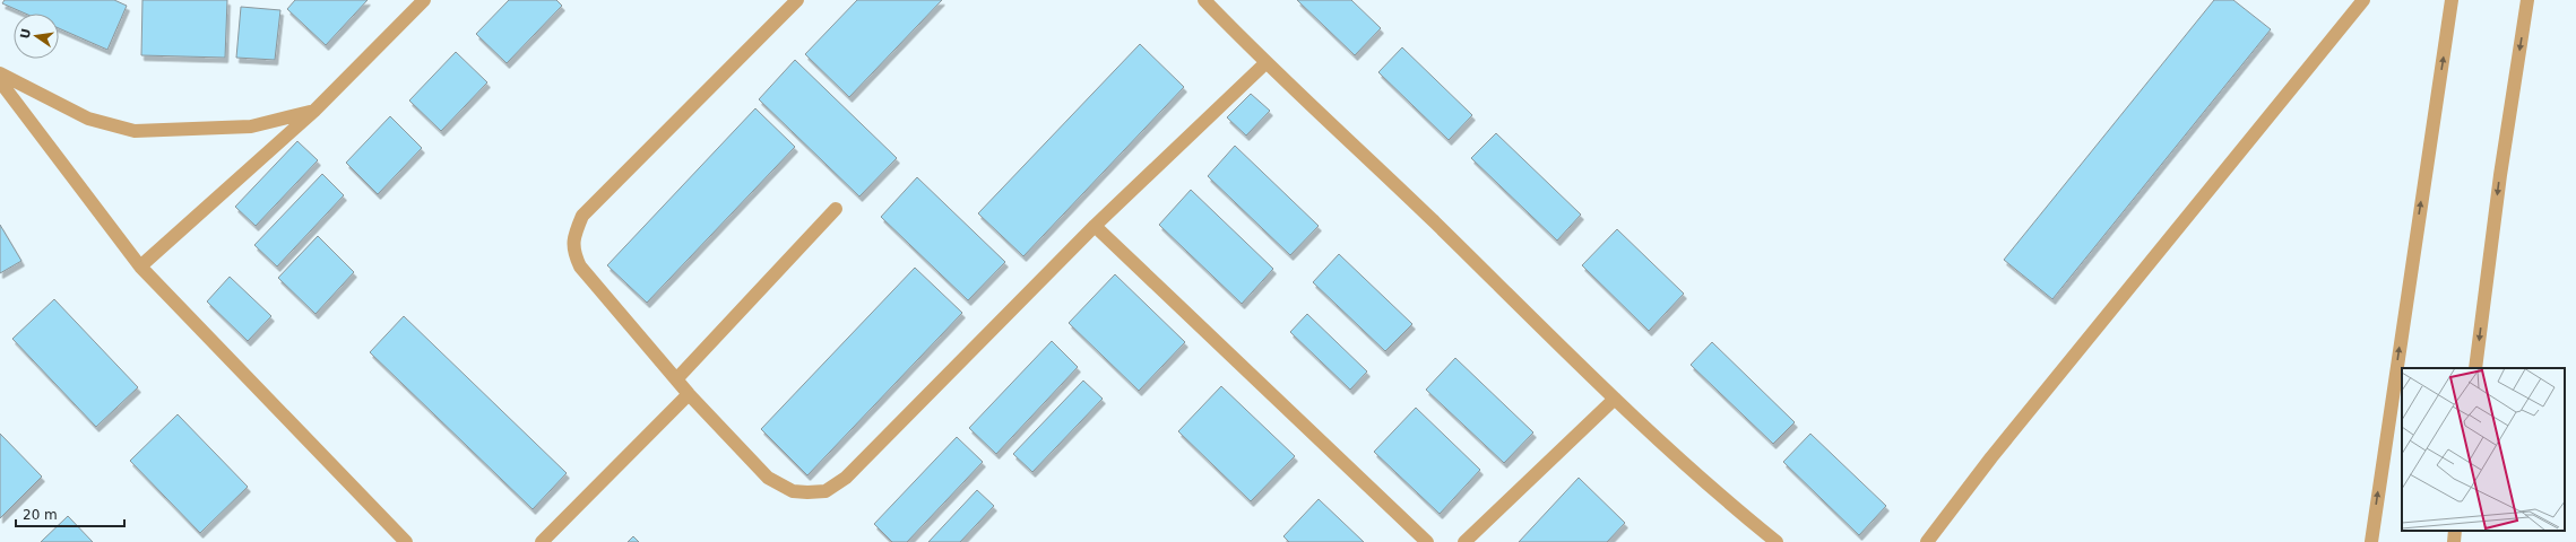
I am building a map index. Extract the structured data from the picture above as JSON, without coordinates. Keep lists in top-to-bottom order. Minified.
{"scale_bar":"20 m","north":"left"}
